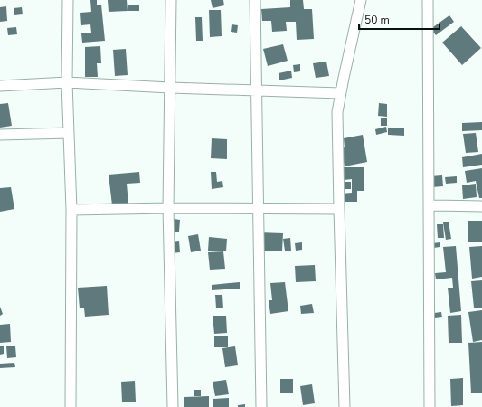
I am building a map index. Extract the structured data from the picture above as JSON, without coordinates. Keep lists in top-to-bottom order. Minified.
{"scale_bar":"50 m"}
